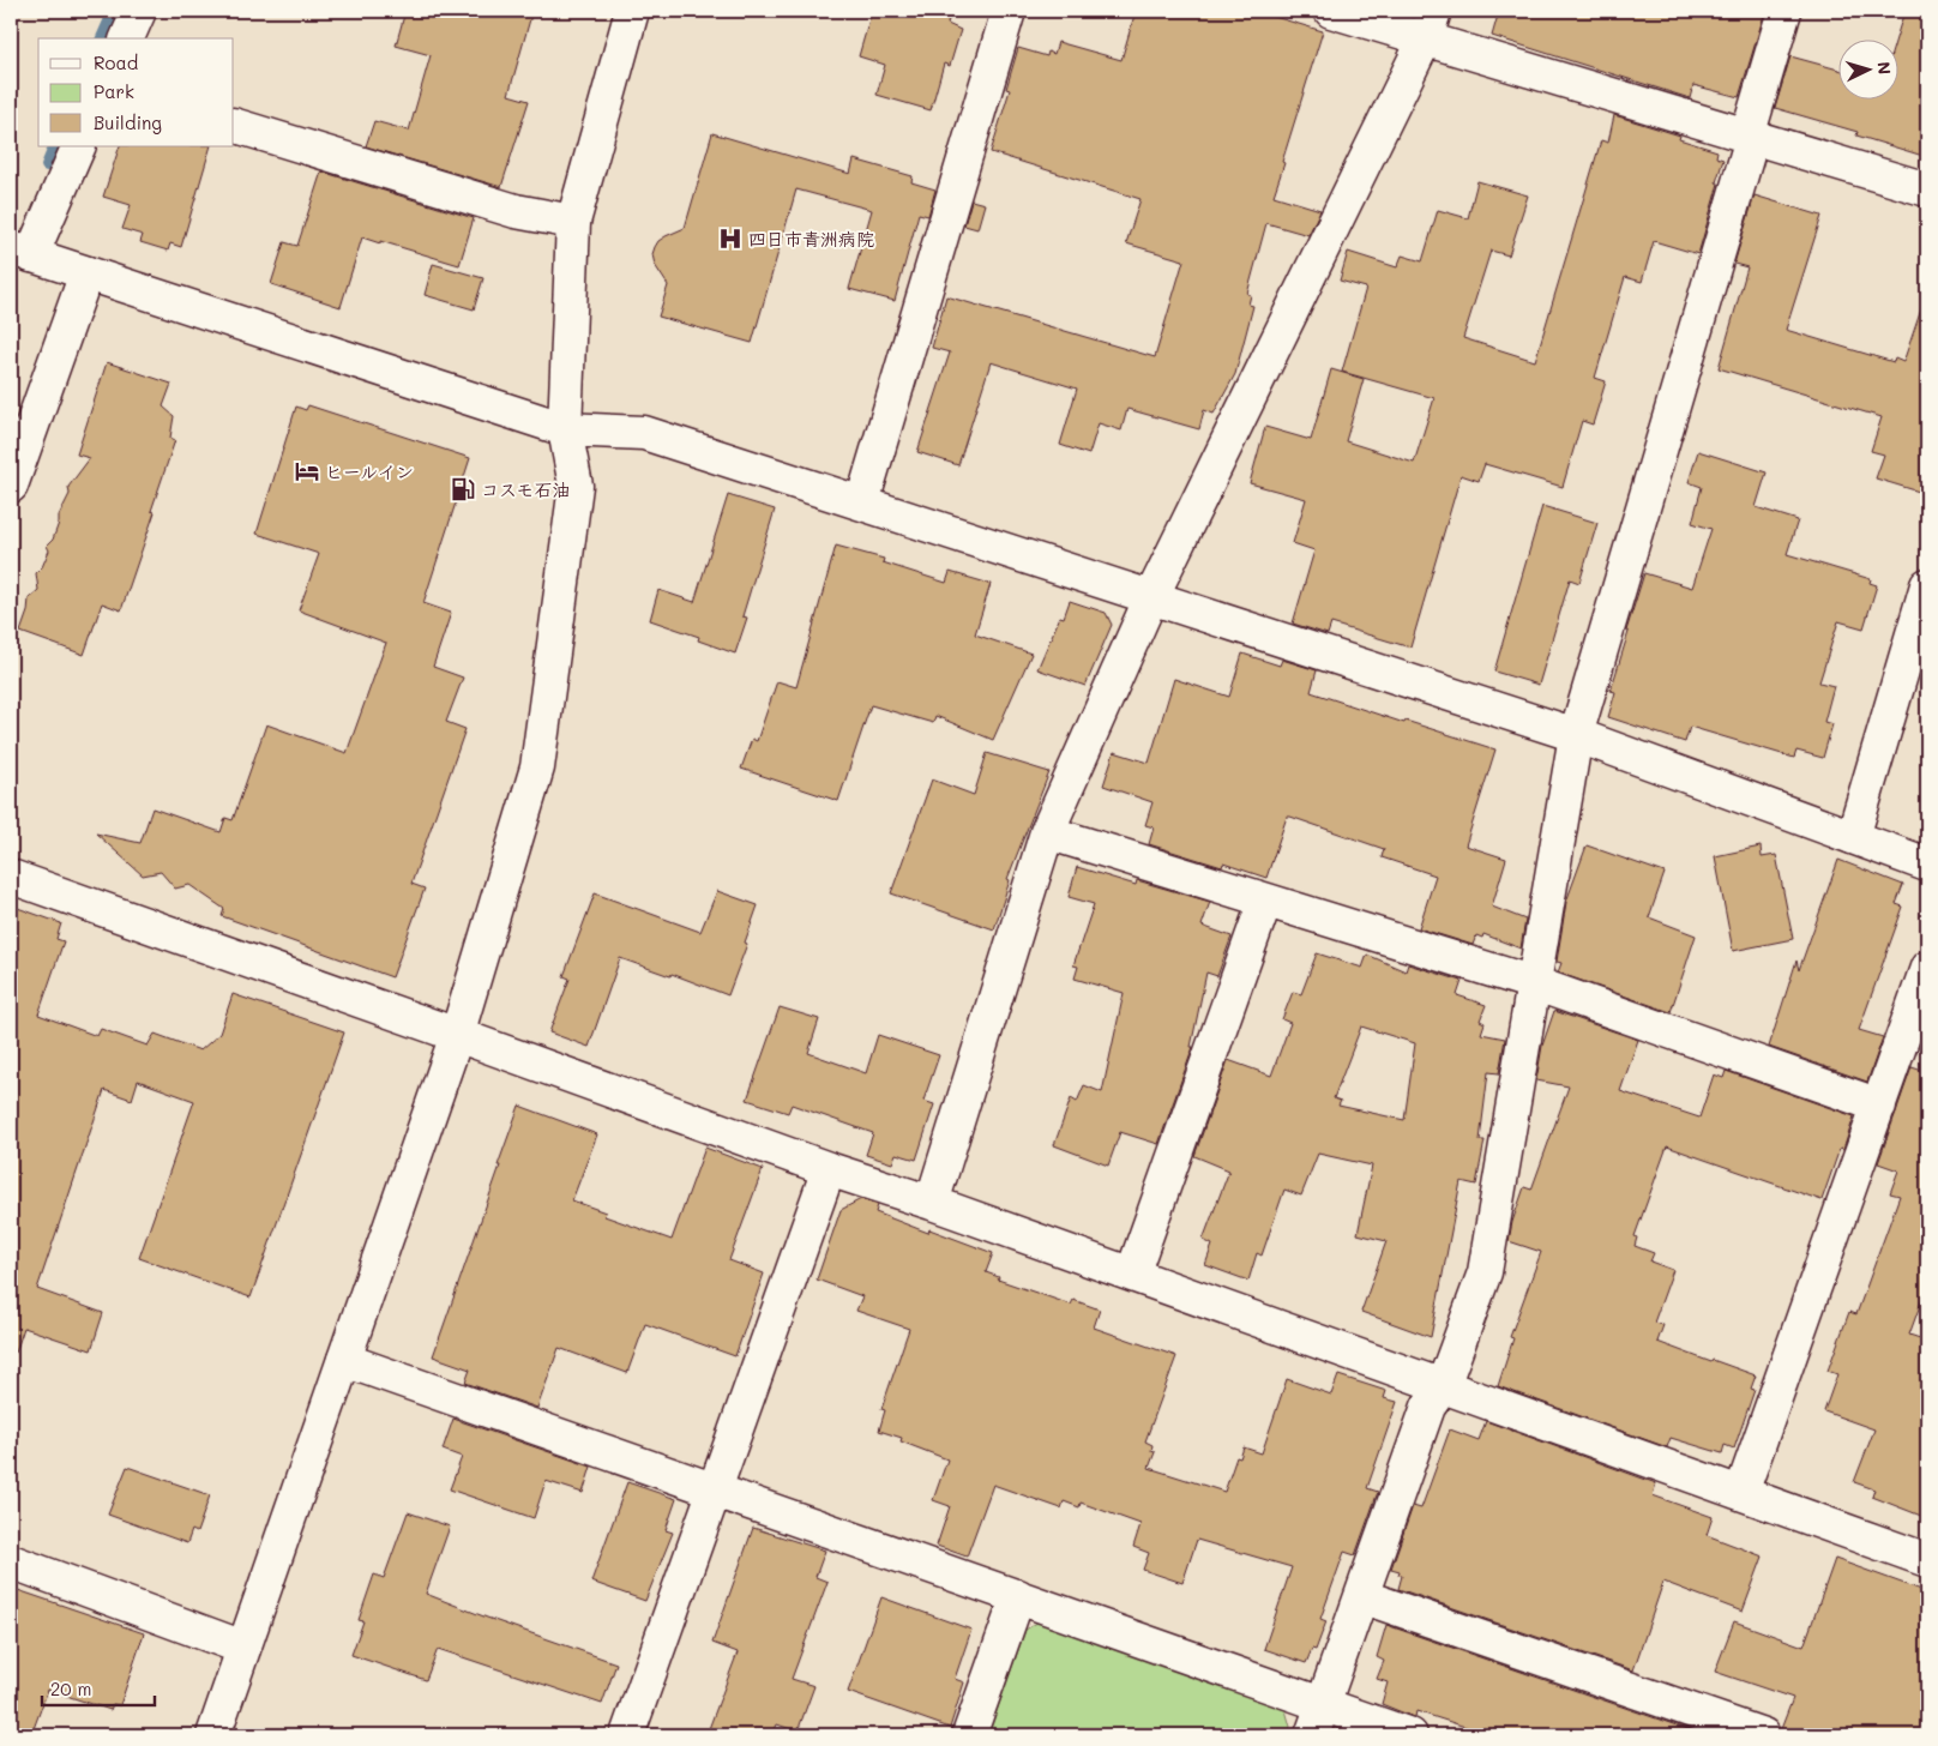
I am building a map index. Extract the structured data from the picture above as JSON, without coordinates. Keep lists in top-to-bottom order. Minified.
{"places":{"hospital":["四日市青洲病院"],"hotel":["ヒールイン"],"fuel station":["コスモ石油"]},"legend":["Road","Park","Building"],"scale_bar":"20 m","north":"right"}
